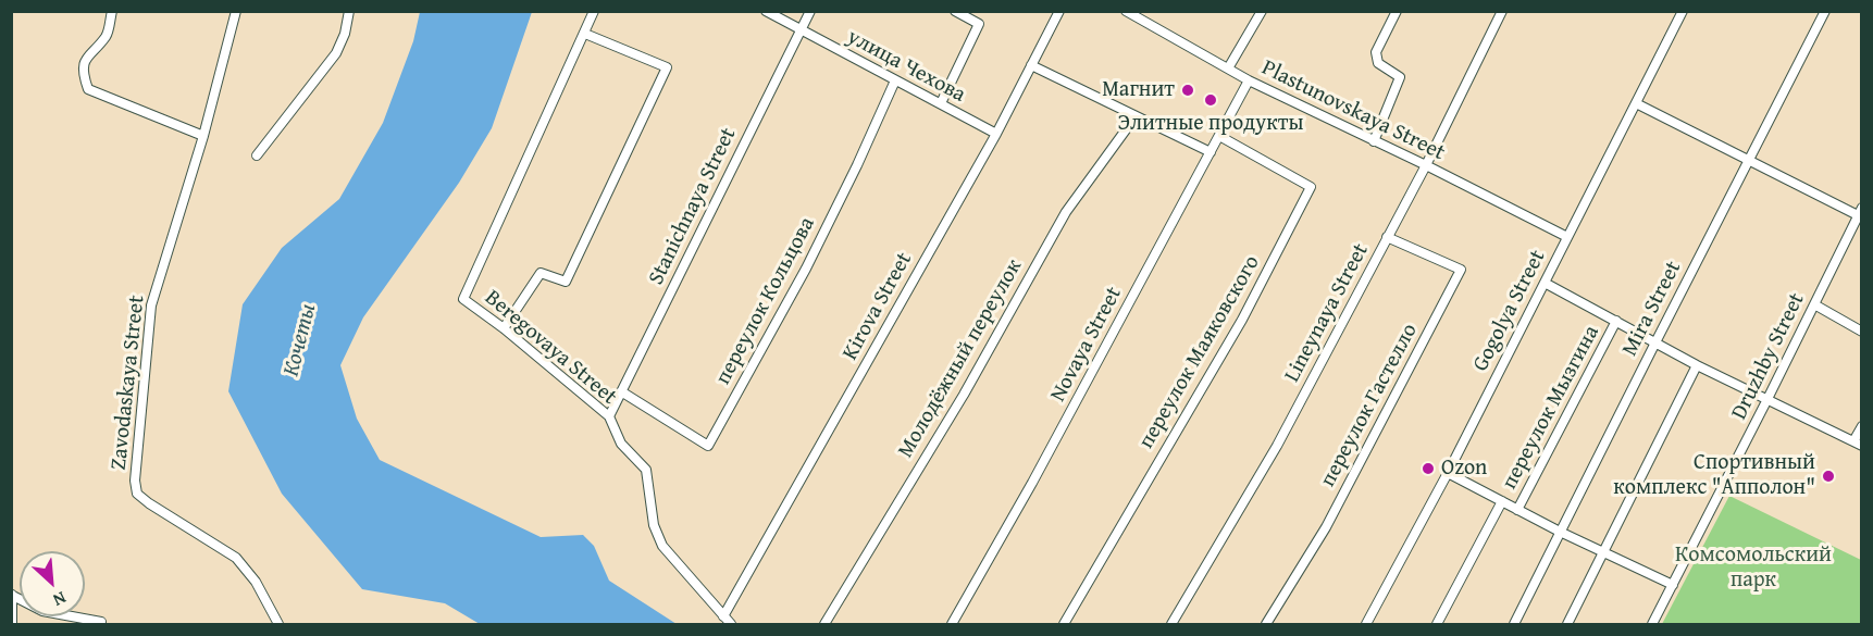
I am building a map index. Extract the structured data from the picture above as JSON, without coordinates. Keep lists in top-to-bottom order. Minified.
{"streets":{"street":["улица Чехова","Plastunovskaya Street","Stanichnaya Street","переулок Кольцова","Kirova Street","Mira Street","Gogolya Street","Lineynaya Street","Novaya Street","Beregovaya Street","переулок Маяковского","Druzhby Street","Молодёжный переулок","Zavodaskaya Street","переулок Гастелло","переулок Мызгина"]},"crossings":[["улица Чехова","Stanichnaya Street"],["улица Чехова","переулок Кольцова"],["улица Чехова","Kirova Street"],["Plastunovskaya Street","Gogolya Street"],["Plastunovskaya Street","Lineynaya Street"],["Plastunovskaya Street","Novaya Street"],["Stanichnaya Street","переулок Кольцова"],["Stanichnaya Street","Beregovaya Street"],["Kirova Street","Beregovaya Street"],["Lineynaya Street","переулок Гастелло"],["Novaya Street","переулок Маяковского"]],"water":["Кочеты"],"parks":["Комсомольский парк"],"places":["Магнит","Элитные продукты","Ozon","Спортивный комплекс \"Апполон\""],"north":"bottom right"}
